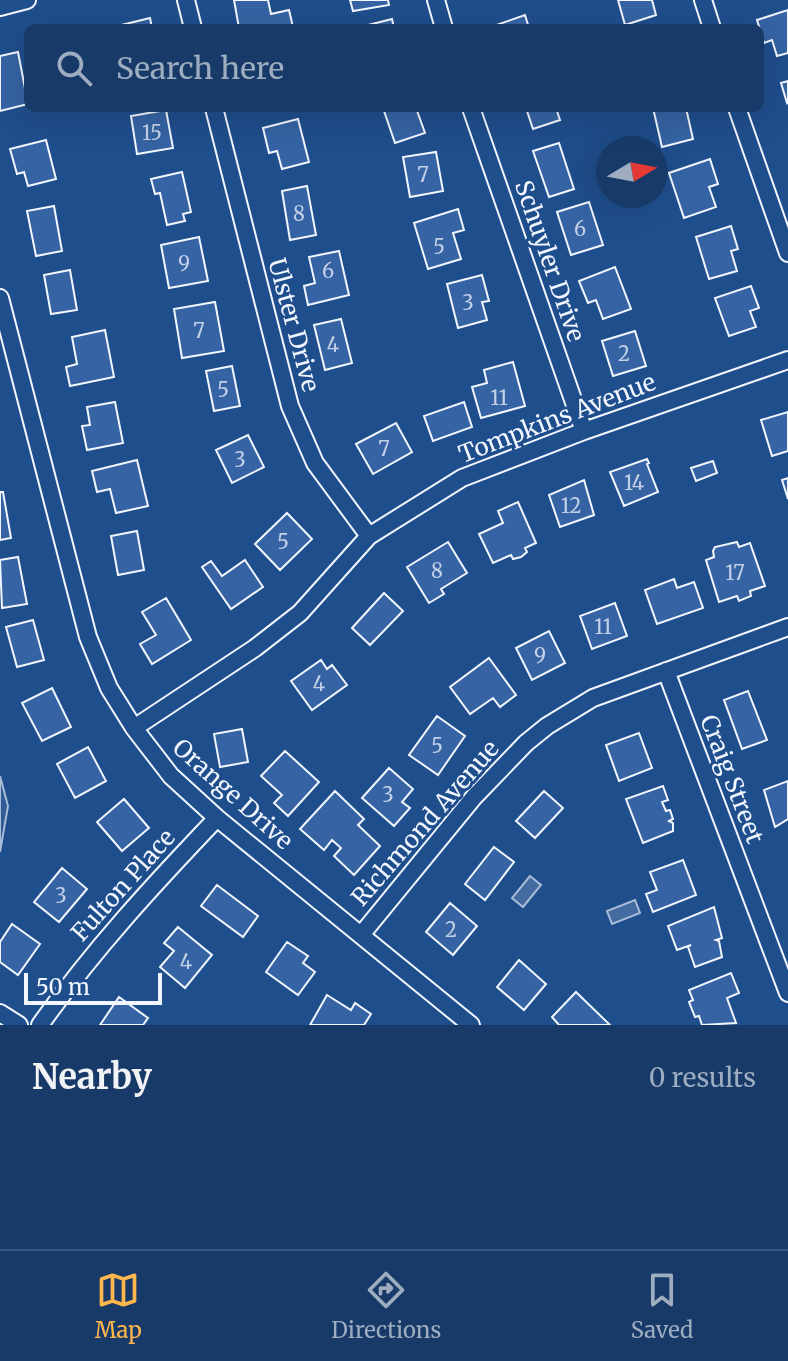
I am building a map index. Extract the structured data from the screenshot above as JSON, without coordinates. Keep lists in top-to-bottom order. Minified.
{"streets":{"street":["Schuyler Drive","Ulster Drive","Tompkins Avenue","Craig Street","Orange Drive","Richmond Avenue","Fulton Place"]},"crossings":[["Schuyler Drive","Tompkins Avenue"],["Ulster Drive","Tompkins Avenue"],["Tompkins Avenue","Orange Drive"],["Craig Street","Richmond Avenue"],["Orange Drive","Richmond Avenue"],["Orange Drive","Fulton Place"]],"house_numbers":["15","7","8","6","5","9","6","3","7","4","2","5","11","7","3","14","12","5","8","17","11","9","4","5","3","3","2","4"],"scale_bar":"50 m","north":"right","page":{"search":"Search here","scale":"50 m","heading":["Nearby","0 results"],"nav":["Map","Directions","Saved"]}}
